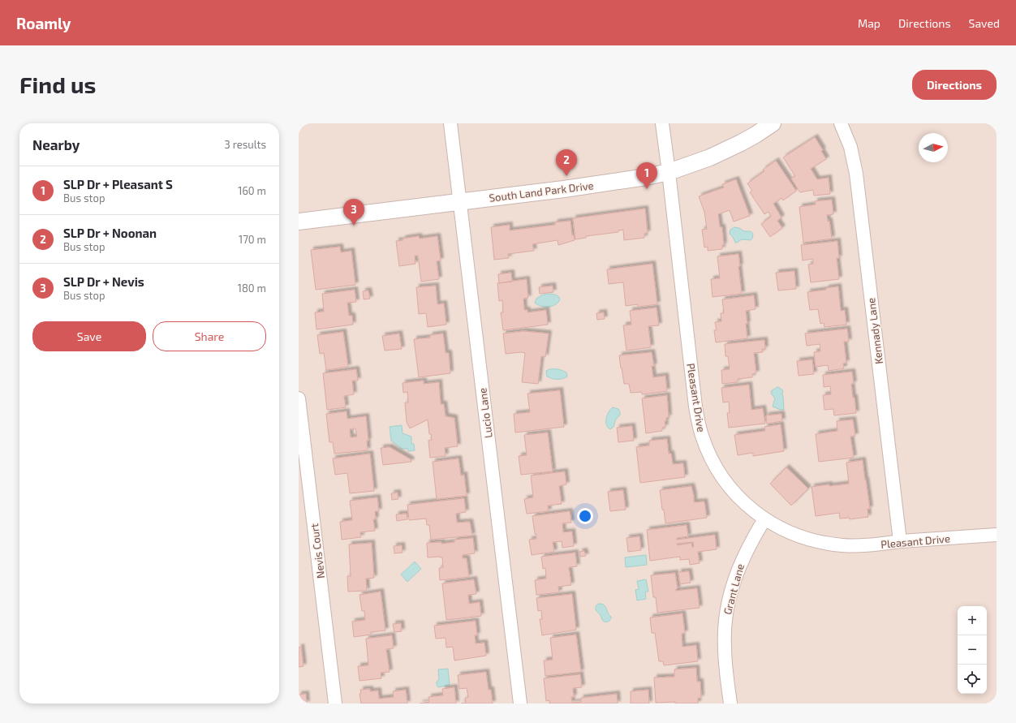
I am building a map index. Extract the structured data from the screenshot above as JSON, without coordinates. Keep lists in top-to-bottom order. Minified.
{"streets":{"street":["South Land Park Drive","Kennady Lane","Pleasant Drive","Lucio Lane","Nevis Court","Grant Lane"]},"crossings":[["South Land Park Drive","Pleasant Drive"],["South Land Park Drive","Lucio Lane"],["Kennady Lane","Pleasant Drive"],["Pleasant Drive","Grant Lane"]],"north":"right","page":{"header":"Roamly","nav":["Map","Directions","Saved"],"buttons":["Directions",["Save","Share"]],"title":"Find us","heading":["Nearby","3 results"],"pins":["2","1","3"],"list":[{"mark":"1","name":"SLP Dr + Pleasant S","note":"Bus stop","value":"160 m"},{"mark":"2","name":"SLP Dr + Noonan","note":"Bus stop","value":"170 m"},{"mark":"3","name":"SLP Dr + Nevis","note":"Bus stop","value":"180 m"}],"map_buttons":["+","−"]}}
